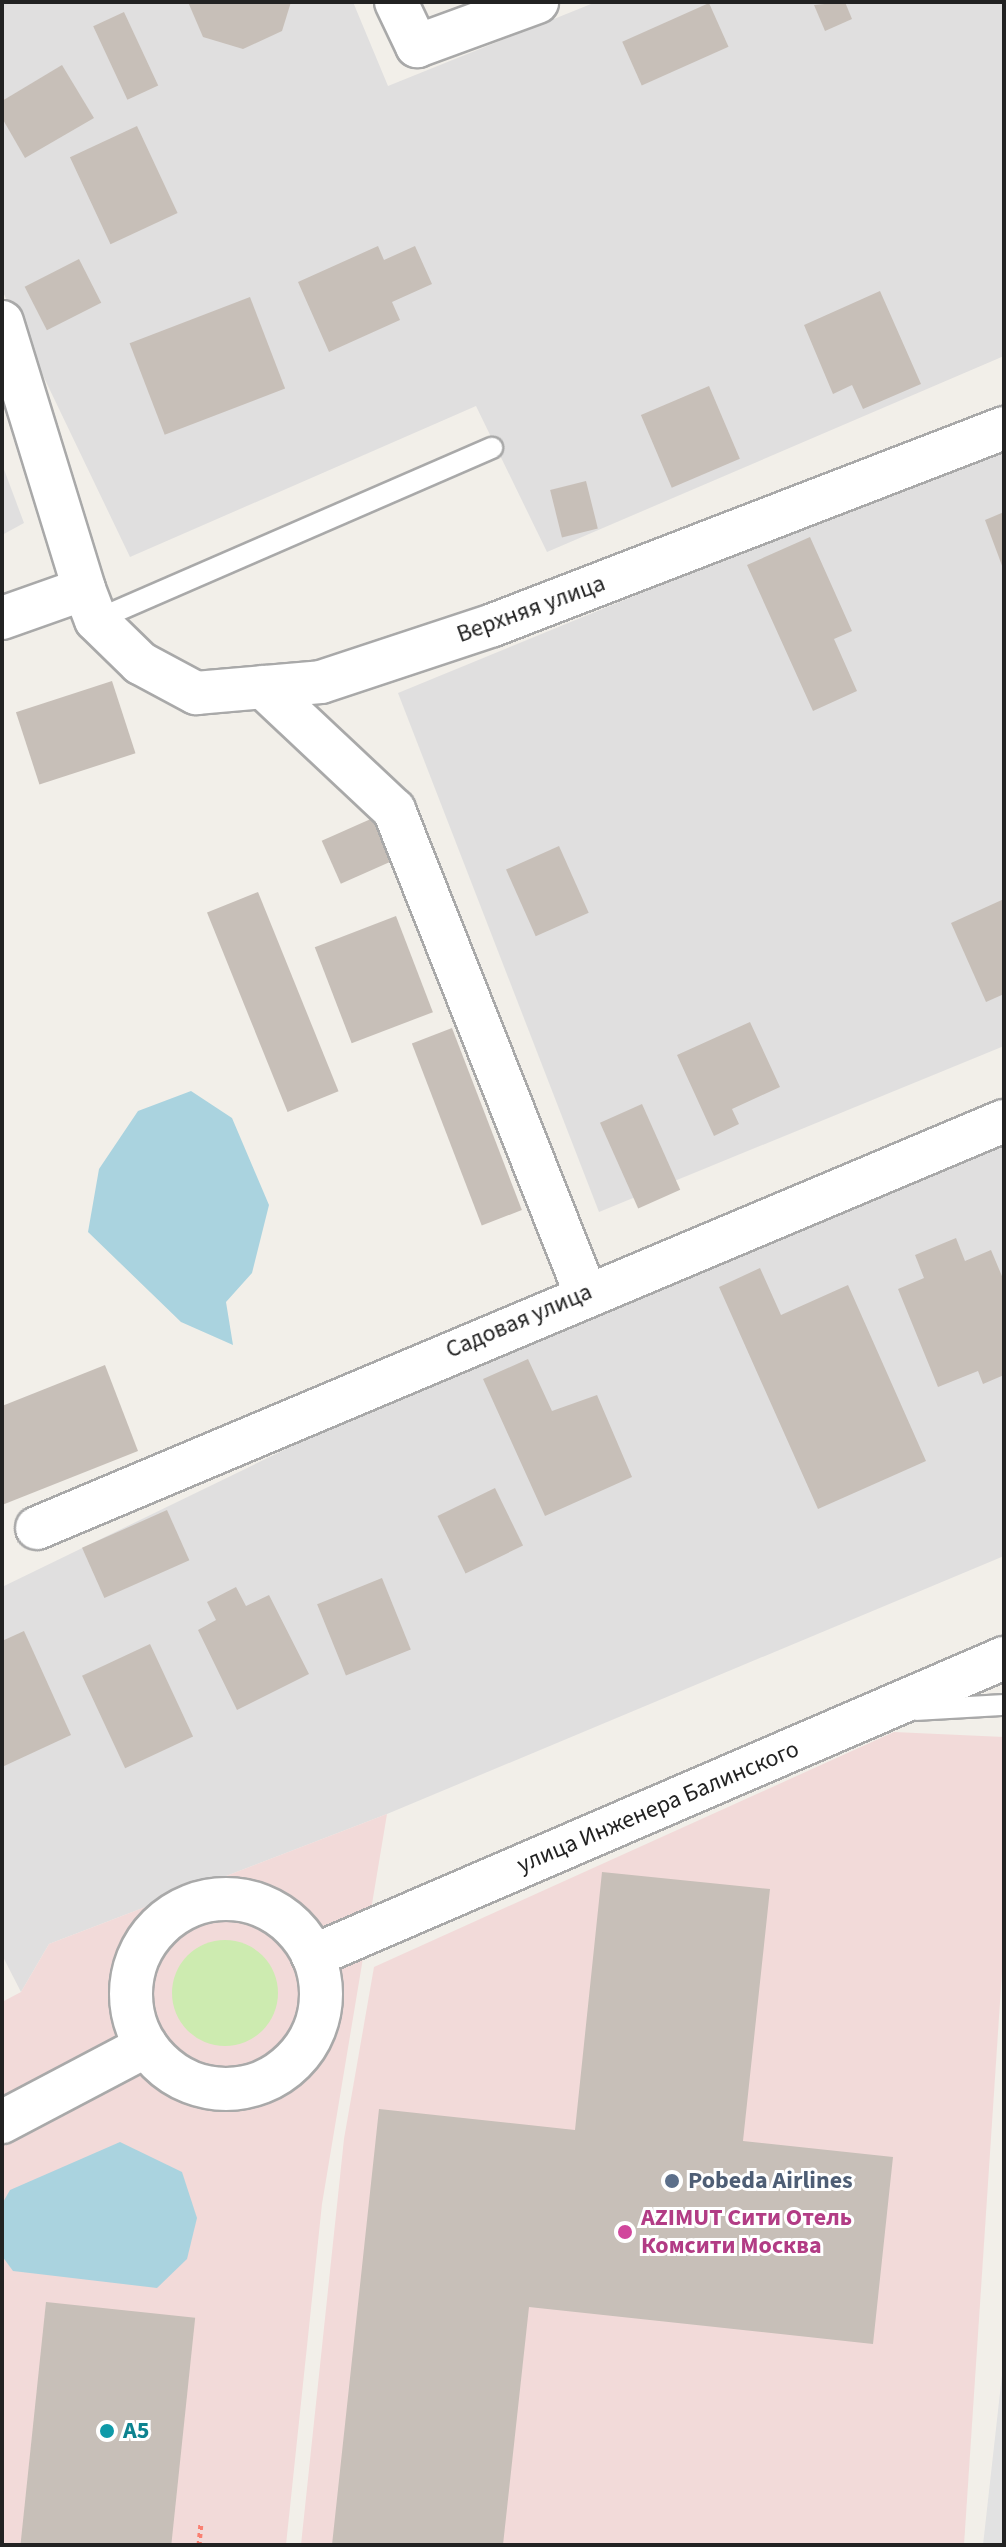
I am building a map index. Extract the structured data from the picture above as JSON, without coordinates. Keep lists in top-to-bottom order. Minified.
{"streets":{"street":["Верхняя улица","Садовая улица","улица Инженера Балинского"]},"places":["Pobeda Airlines","AZIMUT Сити Отель Комсити Москва","А5"]}
